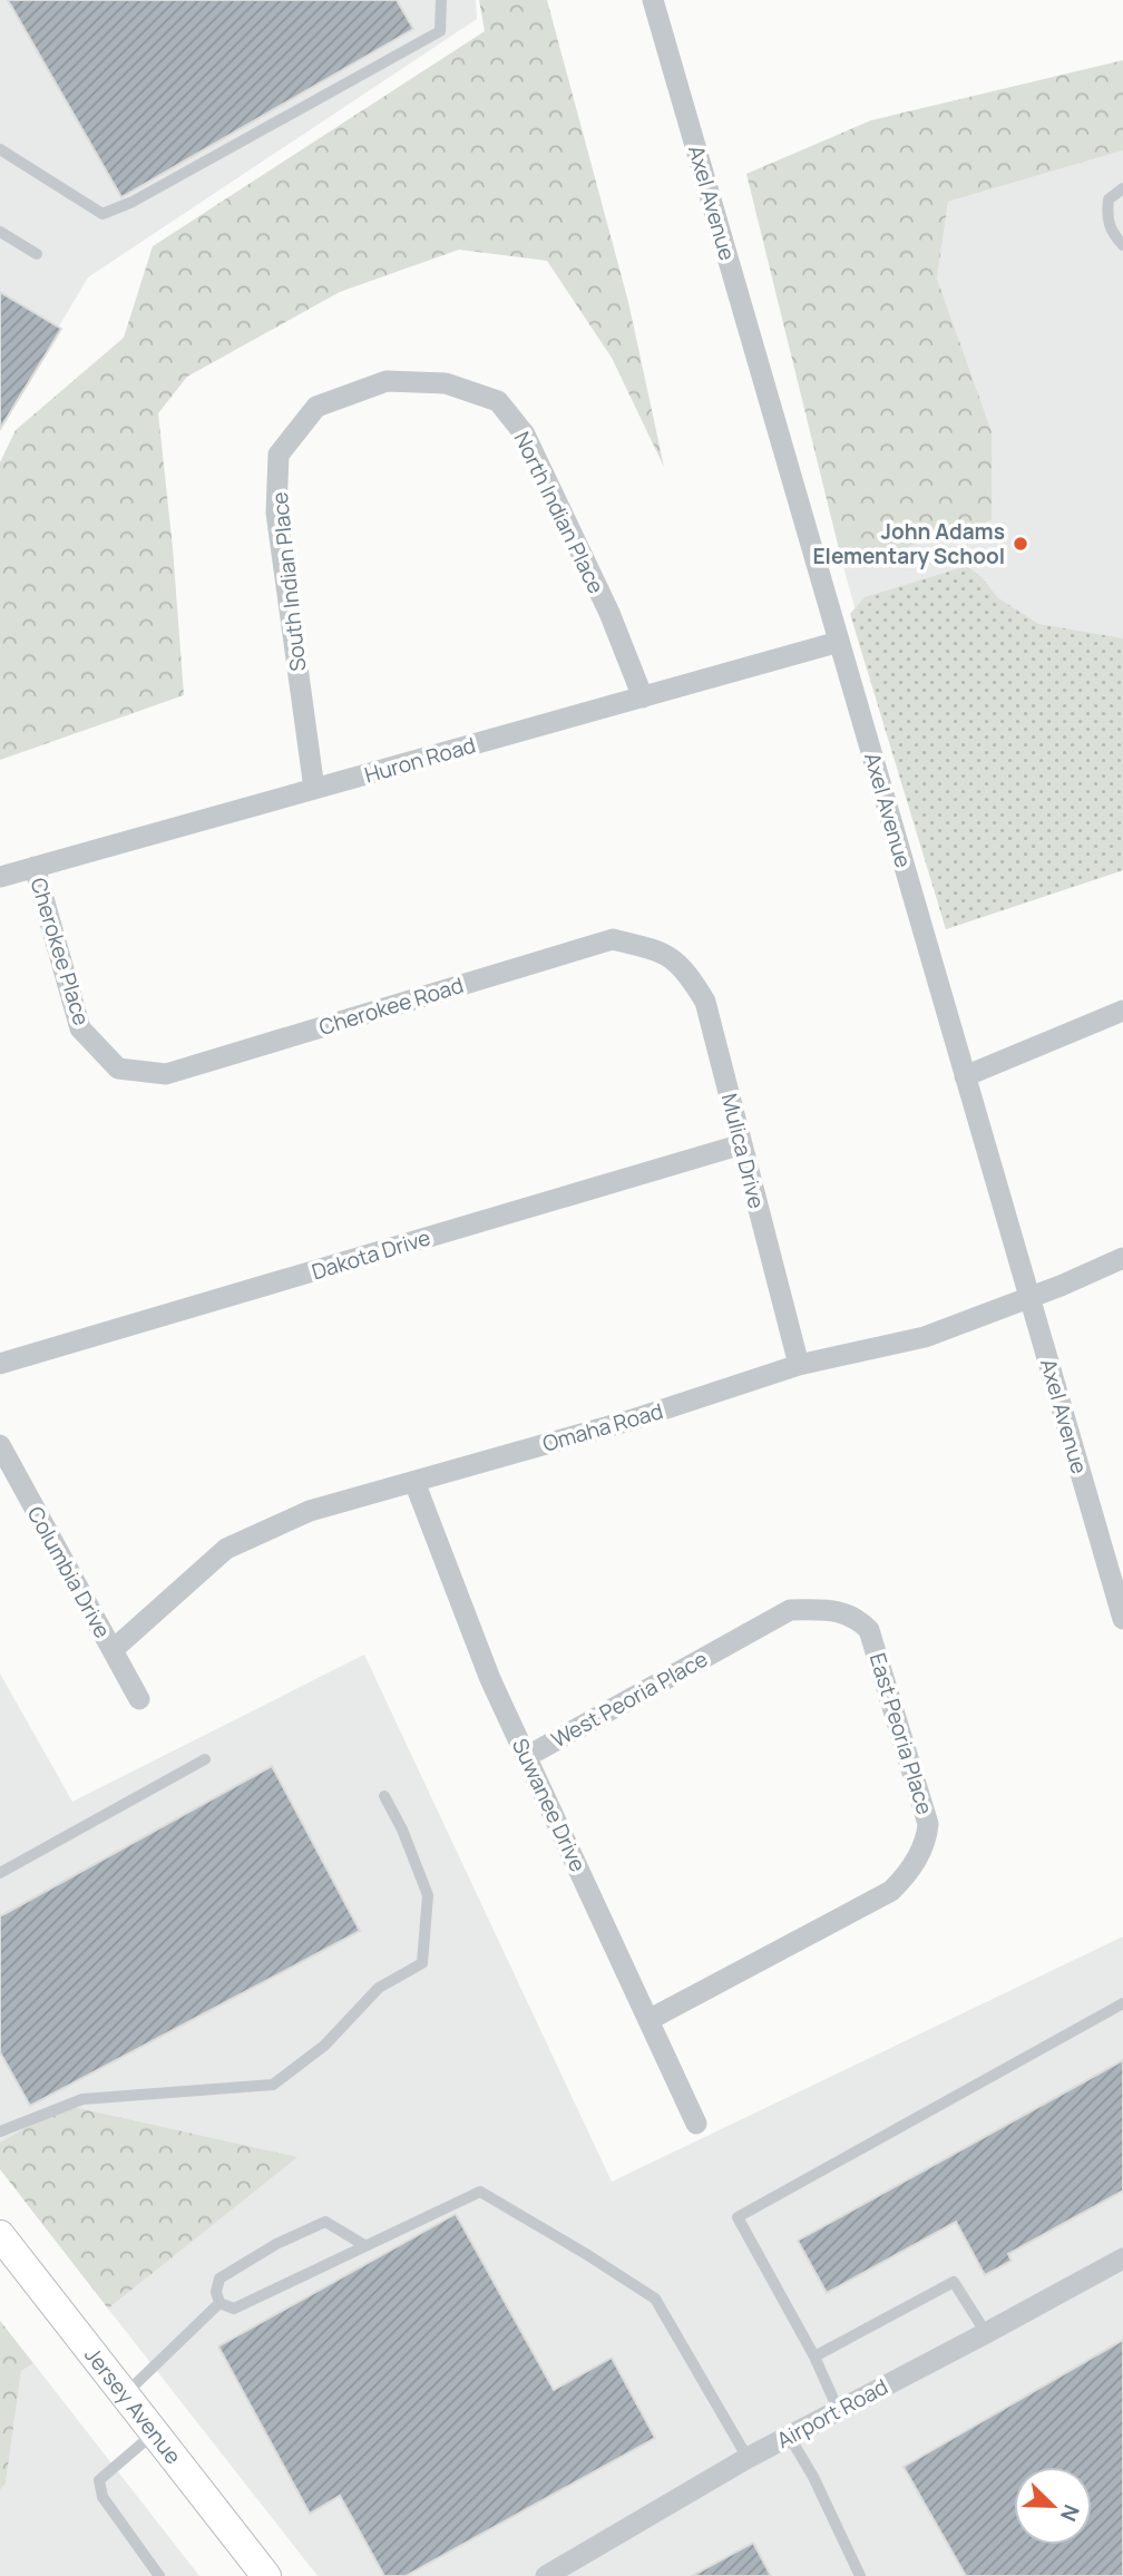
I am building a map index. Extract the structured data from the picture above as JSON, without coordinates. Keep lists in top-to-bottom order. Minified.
{"streets":{"main road":["Jersey Avenue"],"street":["Axel Avenue","North Indian Place","South Indian Place","Huron Road","Cherokee Place","Cherokee Road","Mulica Drive","Dakota Drive","Omaha Road","Columbia Drive","West Peoria Place","East Peoria Place","Suwanee Drive","Airport Road"]},"crossings":[["Axel Avenue","Huron Road"],["Axel Avenue","Omaha Road"],["North Indian Place","South Indian Place"],["North Indian Place","Huron Road"],["South Indian Place","Huron Road"],["Huron Road","Cherokee Place"],["Cherokee Place","Cherokee Road"],["Cherokee Road","Mulica Drive"],["Mulica Drive","Dakota Drive"],["Mulica Drive","Omaha Road"],["Omaha Road","Columbia Drive"],["Omaha Road","Suwanee Drive"],["West Peoria Place","East Peoria Place"],["West Peoria Place","Suwanee Drive"],["East Peoria Place","Suwanee Drive"]],"places":["John Adams Elementary School"],"north":"bottom right"}
